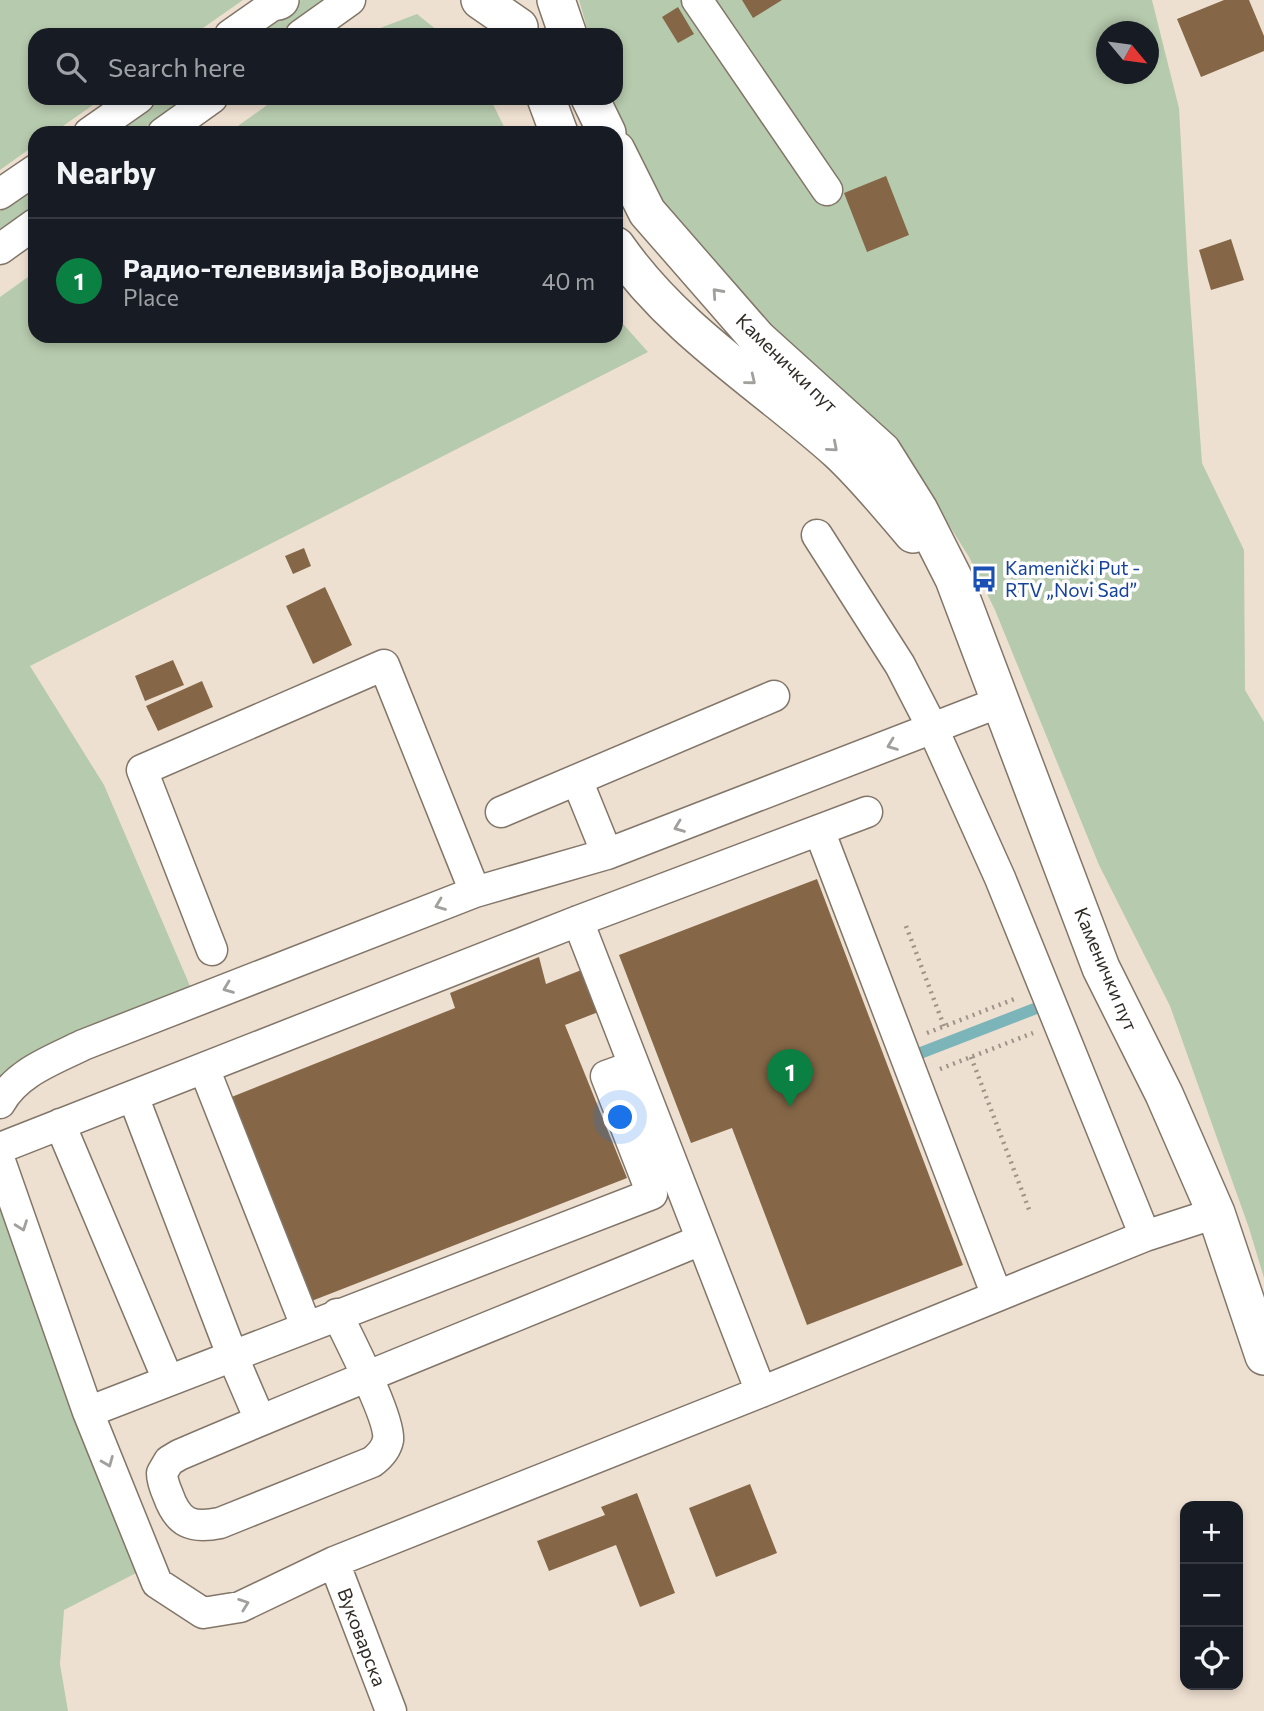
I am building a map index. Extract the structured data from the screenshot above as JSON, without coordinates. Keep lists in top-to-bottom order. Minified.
{"streets":{"main road":["Каменички пут"],"street":["Вуковарска"]},"places":{"bus stop":["Kamenički Put - RTV „Novi Sad”"]},"north":"bottom right","page":{"search":"Search here","heading":"Nearby","list":[{"mark":"1","name":"Радио-телевизија Војводине","note":"Place","value":"40 m"}],"pins":"1","map_buttons":["+","−"]}}
